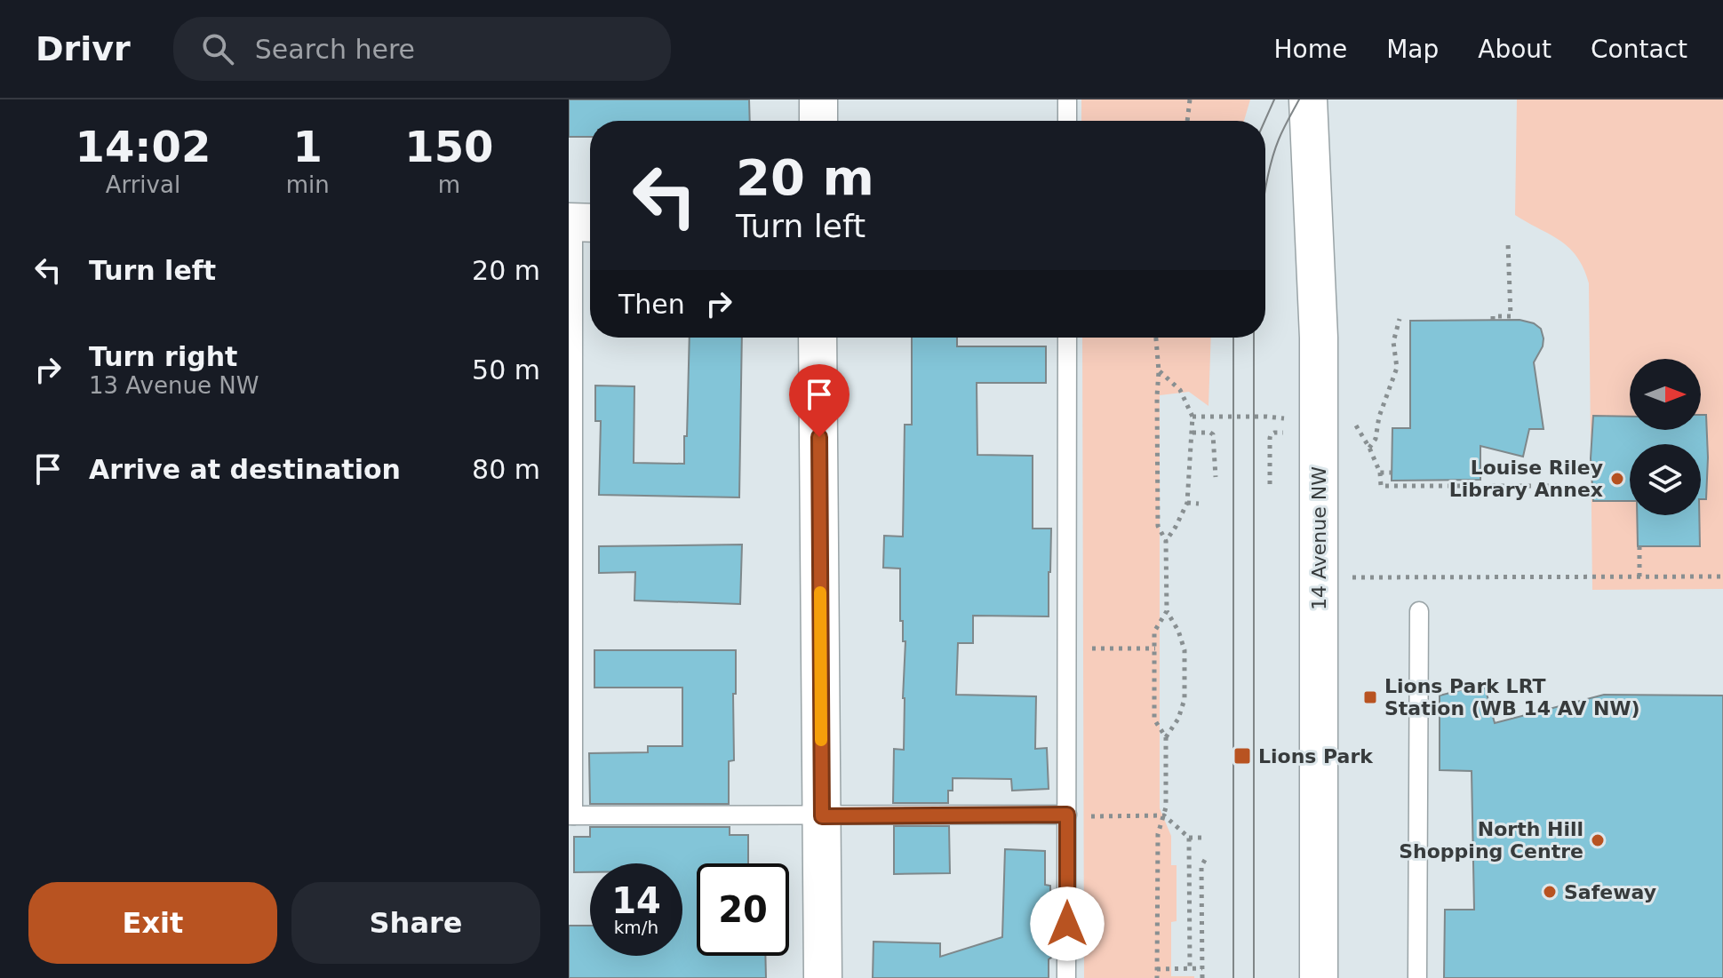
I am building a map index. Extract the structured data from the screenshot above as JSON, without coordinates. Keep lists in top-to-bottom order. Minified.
{"streets":{"street":["14 Avenue NW"]},"places":{"other":["Louise Riley Library Annex","North Hill Shopping Centre","Safeway"],"transit":["Lions Park LRT Station (WB 14 AV NW)","Lions Park"]},"north":"right","page":{"header":"Drivr","search":"Search here","nav":["Home","Map","About","Contact"],"eta":["14:02","Arrival","1","min","150","m"],"turn":["20 m","Turn left"],"list":[{"name":"Turn left","value":"20 m"},{"name":"Turn right","note":"13 Avenue NW","value":"50 m"},{"name":"Arrive at destination","value":"80 m"}],"then":"Then","speed":"14 km/h","limit":"20","buttons":["Exit","Share"]}}
